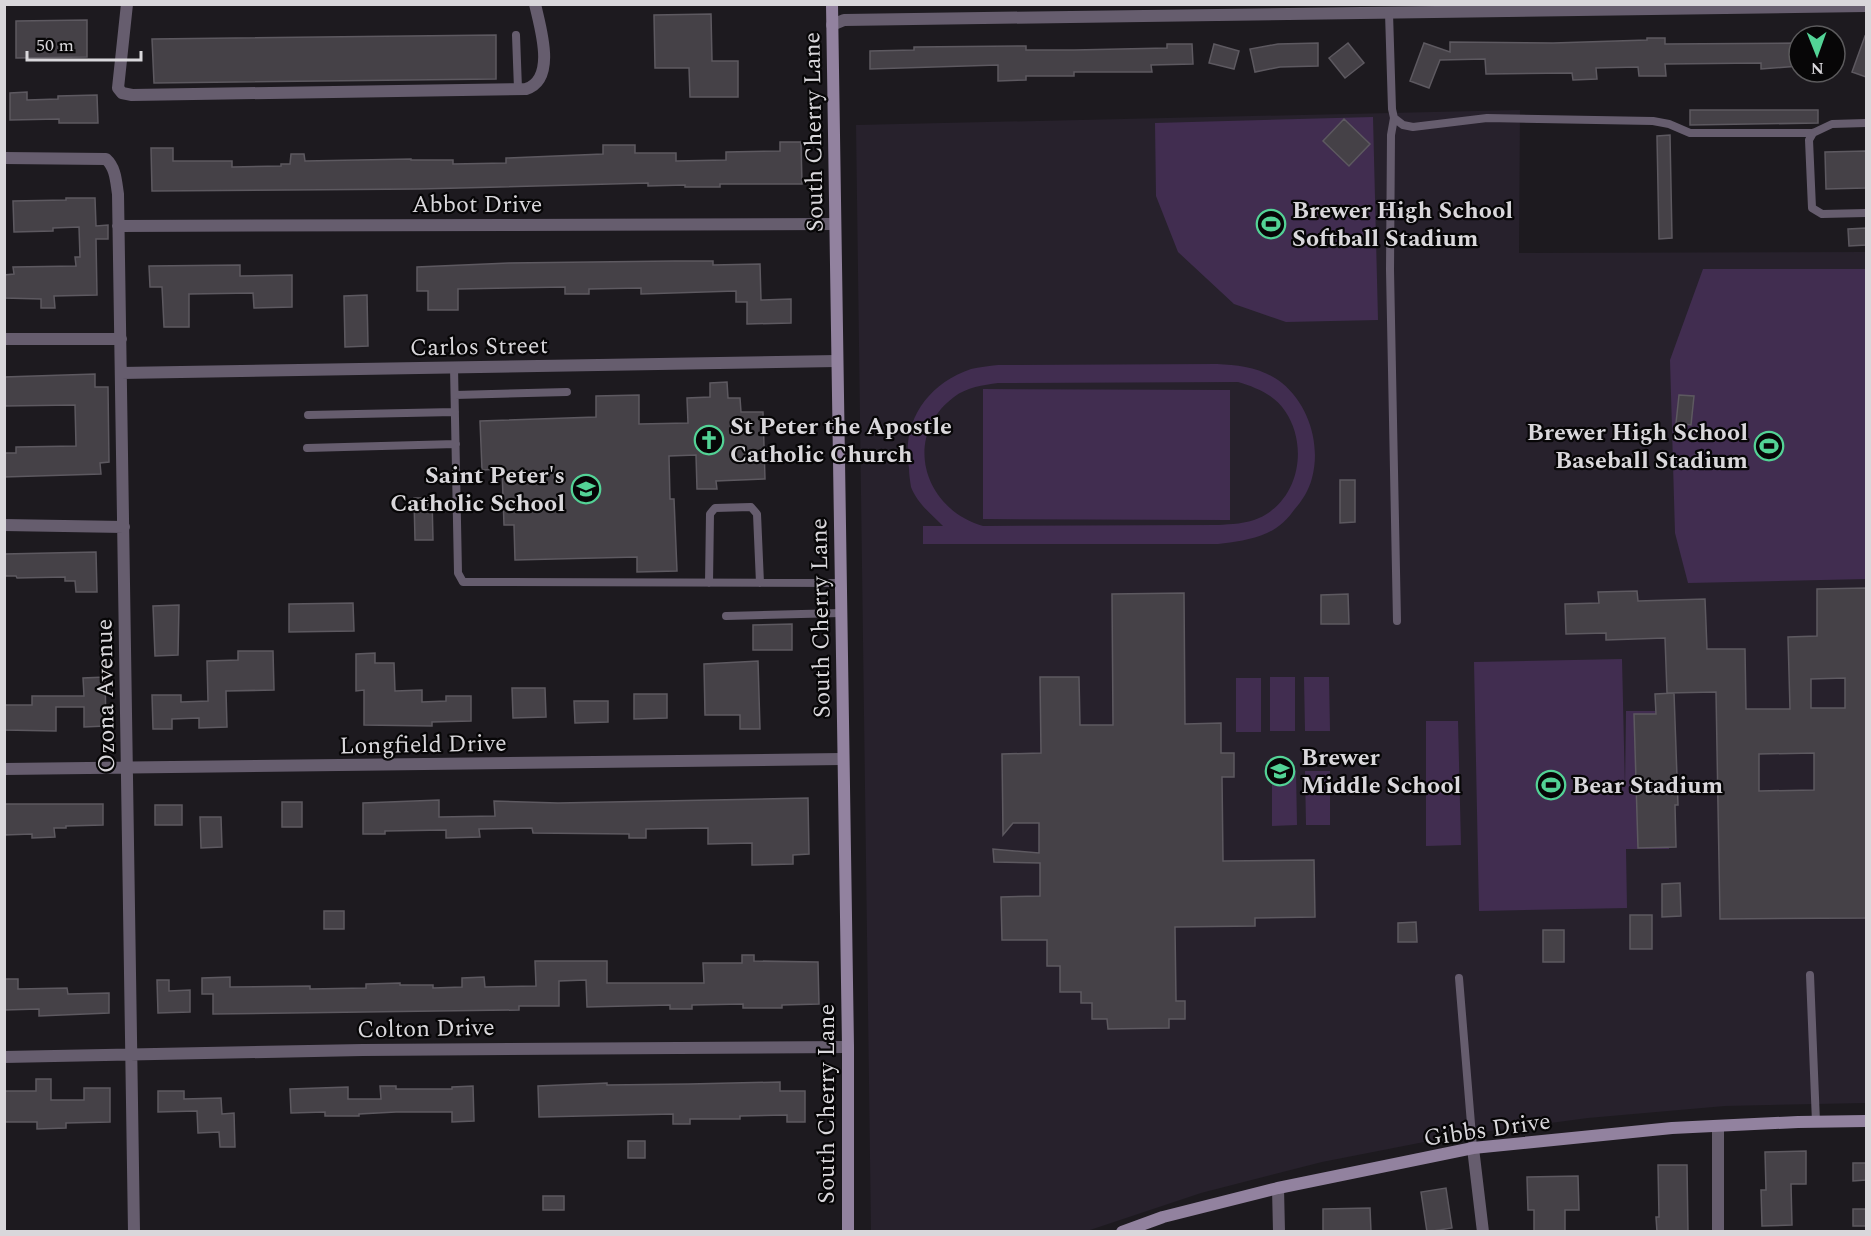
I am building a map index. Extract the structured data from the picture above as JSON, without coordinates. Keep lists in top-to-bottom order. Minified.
{"streets":{"street":["South Cherry Lane","Abbot Drive","Carlos Street","Ozona Avenue","Longfield Drive","Colton Drive","Gibbs Drive"]},"crossings":[["South Cherry Lane","Abbot Drive"],["South Cherry Lane","Carlos Street"],["South Cherry Lane","Longfield Drive"],["South Cherry Lane","Colton Drive"],["Abbot Drive","Ozona Avenue"],["Carlos Street","Ozona Avenue"],["Ozona Avenue","Longfield Drive"],["Ozona Avenue","Colton Drive"]],"places":{"sports":["Brewer High School Softball Stadium","Brewer High School Baseball Stadium","Bear Stadium"],"church":["St Peter the Apostle Catholic Church"],"school or university":["Saint Peter's Catholic School","Brewer Middle School"]},"scale_bar":"50 m","north":"bottom"}
